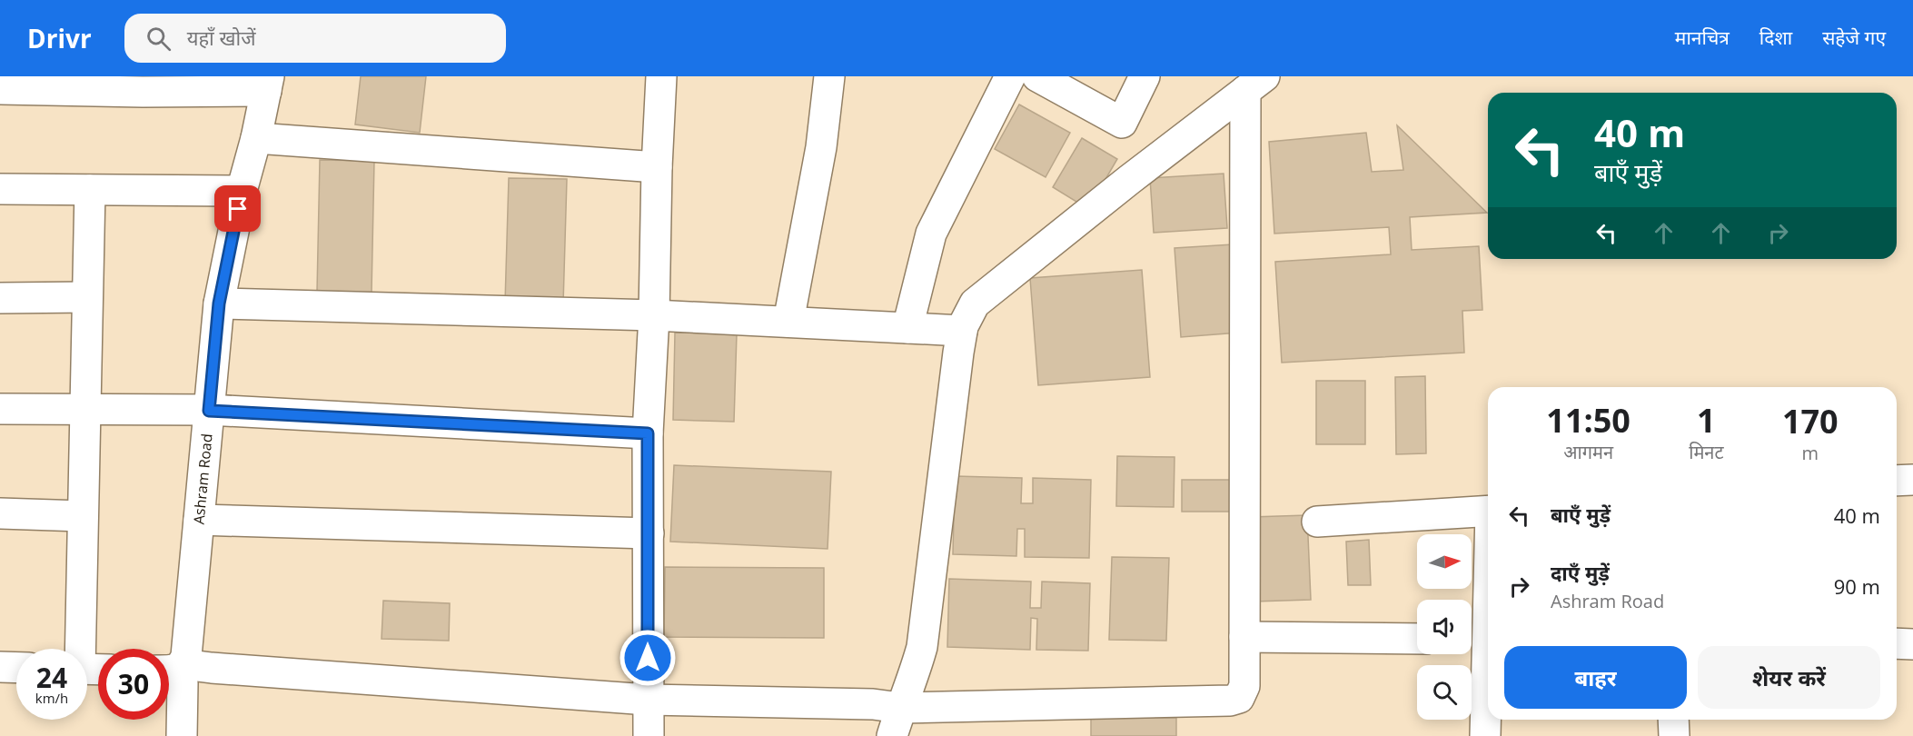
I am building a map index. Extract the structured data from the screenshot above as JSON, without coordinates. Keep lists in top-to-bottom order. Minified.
{"streets":{"street":["Ashram Road"]},"north":"right","page":{"header":"Drivr","search":"यहाँ खोजें","nav":["मानचित्र","दिशा","सहेजे गए"],"turn":["40 m","बाएँ मुड़ें"],"eta":["11:50","आगमन","1","मिनट","170","m"],"list":[{"name":"बाएँ मुड़ें","value":"40 m"},{"name":"दाएँ मुड़ें","note":"Ashram Road","value":"90 m"}],"buttons":["बाहर","शेयर करें"],"speed":"24 km/h","limit":"30"}}
